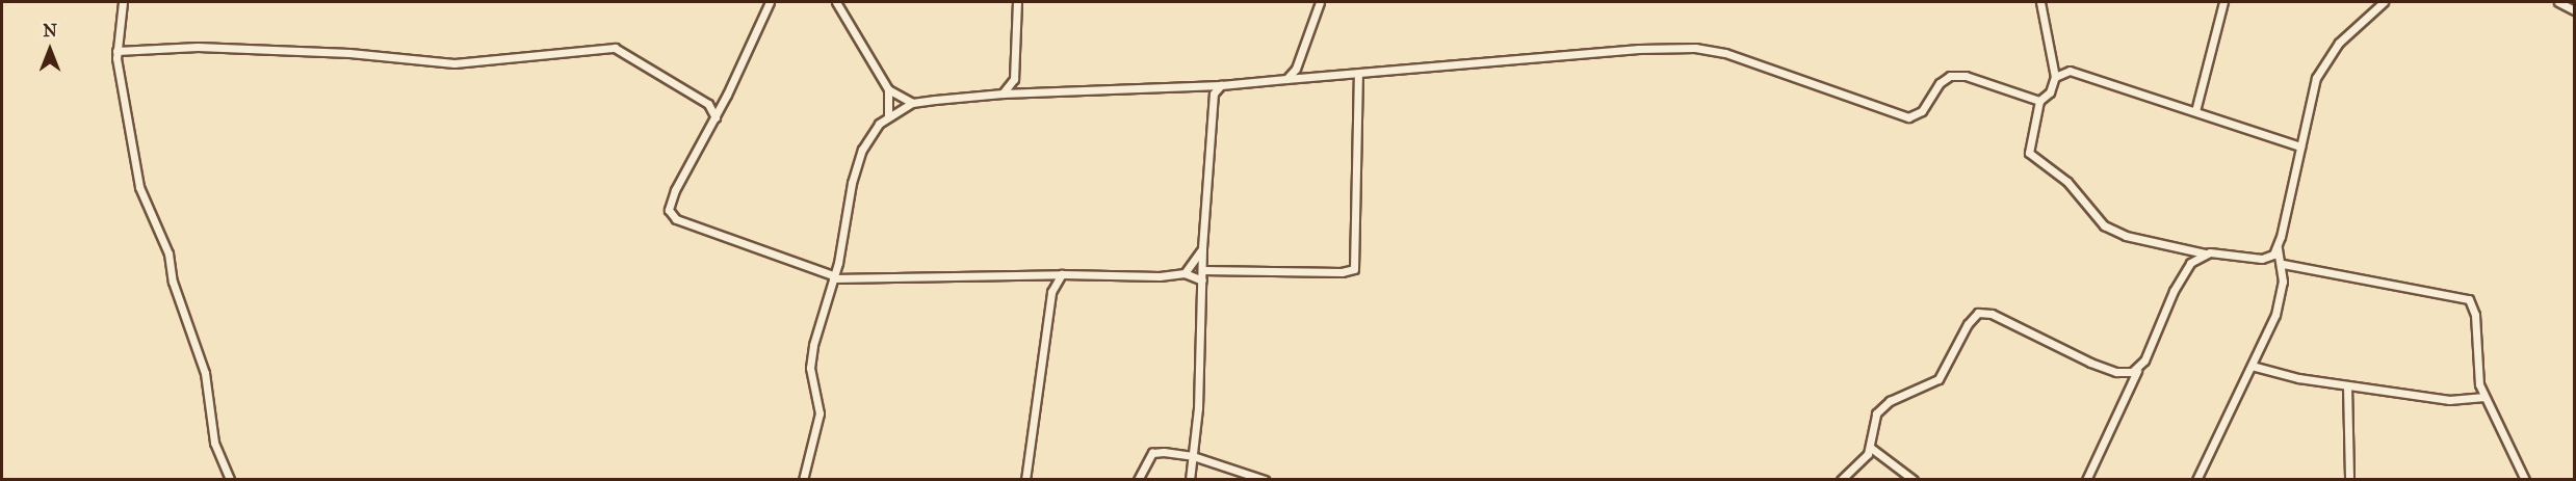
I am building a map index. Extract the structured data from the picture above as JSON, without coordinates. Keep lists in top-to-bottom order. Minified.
{"north":"top"}
